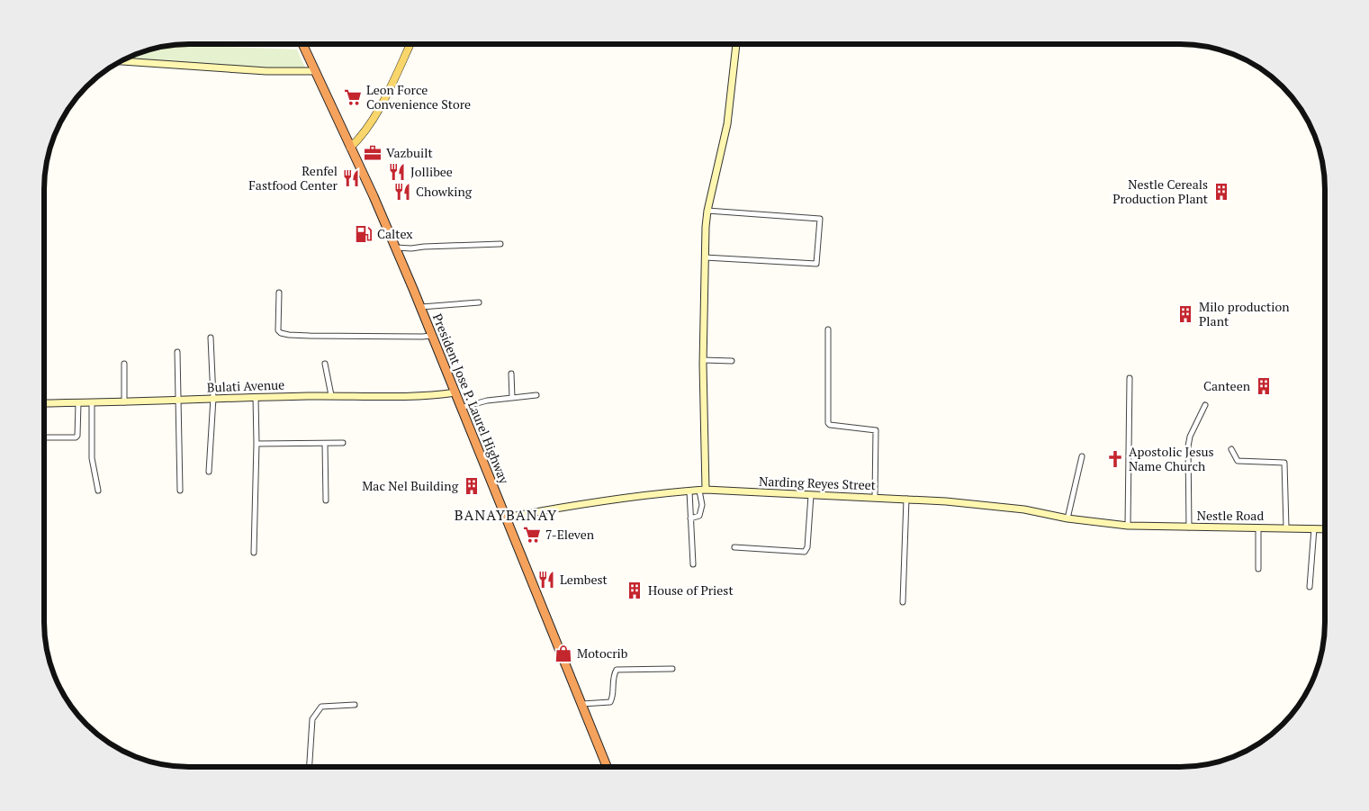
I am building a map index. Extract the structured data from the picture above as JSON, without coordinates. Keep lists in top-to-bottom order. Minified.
{"streets":{"highway":["President Jose P. Laurel Highway"],"street":["Bulati Avenue","Narding Reyes Street","Nestle Road"]},"crossings":[["Bulati Avenue","President Jose P. Laurel Highway"],["President Jose P. Laurel Highway","Narding Reyes Street"],["Narding Reyes Street","Nestle Road"]],"districts":["BANAYBANAY"],"places":{"supermarket":["Leon Force Convenience Store","7-Eleven"],"office":["Vazbuilt"],"restaurant":["Jollibee","Renfel Fastfood Center","Chowking","Lembest"],"building":["Nestle Cereals Production Plant","Milo production Plant","Canteen","Mac Nel Building","House of Priest"],"fuel station":["Caltex"],"church":["Apostolic Jesus Name Church"],"shop":["Motocrib"]}}
